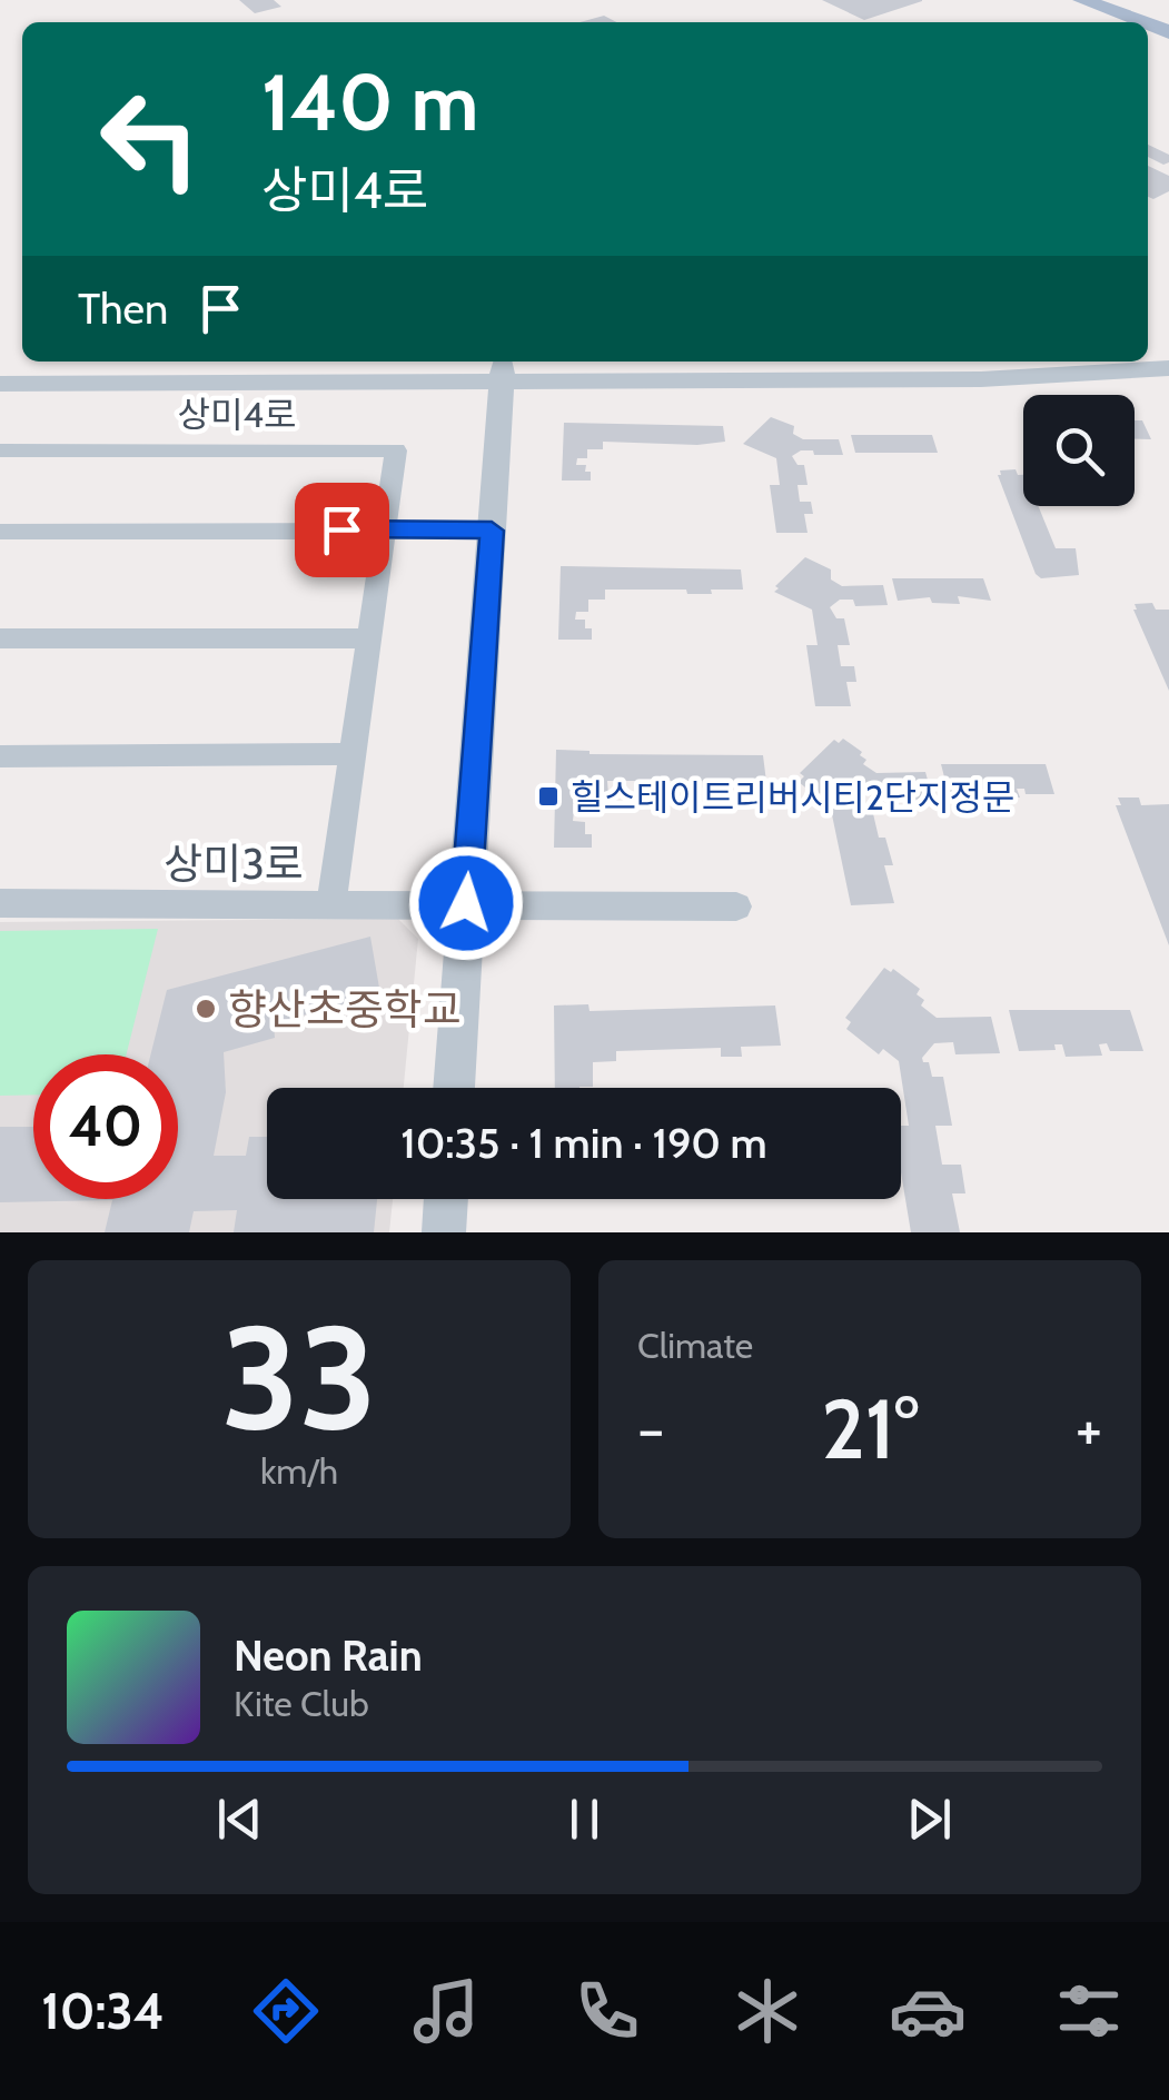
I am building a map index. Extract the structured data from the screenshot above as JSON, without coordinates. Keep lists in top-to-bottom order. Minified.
{"streets":{"street":["상미4로","상미3로"]},"crossings":[["상미4로","상미3로"]],"places":{"transit":["힐스테이트리버시티2단지정문"],"other":["향산초중학교"]},"page":{"turn":["140 m","상미4로"],"then":"Then","limit":"40","trip":"10:35 · 1 min · 190 m","tile":[["33","km/h"],"Climate"],"heat":["−","21°","+"],"song":["Neon Rain","Kite Club"],"tabs":"10:34"}}
